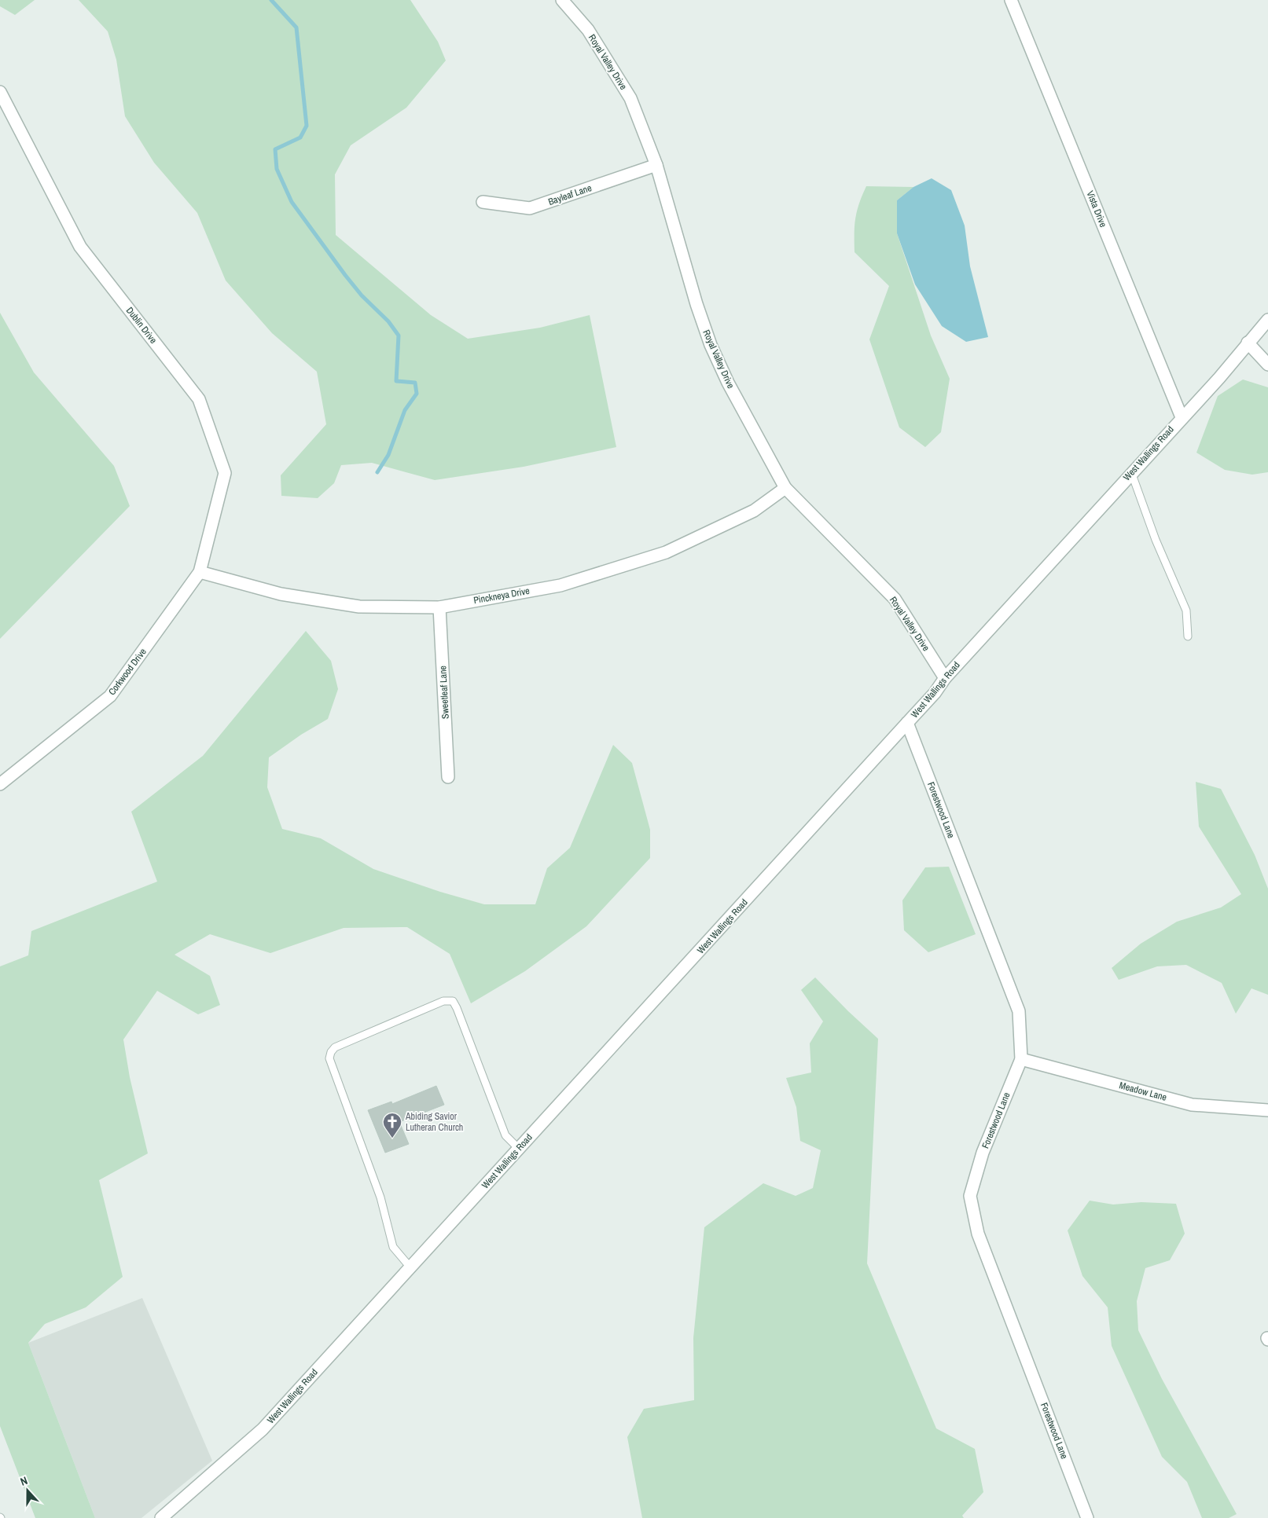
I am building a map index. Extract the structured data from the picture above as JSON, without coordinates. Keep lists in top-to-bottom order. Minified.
{"streets":{"street":["Royal Valley Drive","Bayleaf Lane","Vista Drive","Dublin Drive","West Wallings Road","Pinckneya Drive","Corkwood Drive","Sweetleaf Lane","Forestwood Lane","Meadow Lane"]},"crossings":[["Royal Valley Drive","Bayleaf Lane"],["Royal Valley Drive","West Wallings Road"],["Royal Valley Drive","Pinckneya Drive"],["Vista Drive","West Wallings Road"],["Dublin Drive","Pinckneya Drive"],["Dublin Drive","Corkwood Drive"],["West Wallings Road","Forestwood Lane"],["Pinckneya Drive","Corkwood Drive"],["Pinckneya Drive","Sweetleaf Lane"],["Forestwood Lane","Meadow Lane"]],"places":{"church":["Abiding Savior Lutheran Church"]},"north":"top"}
